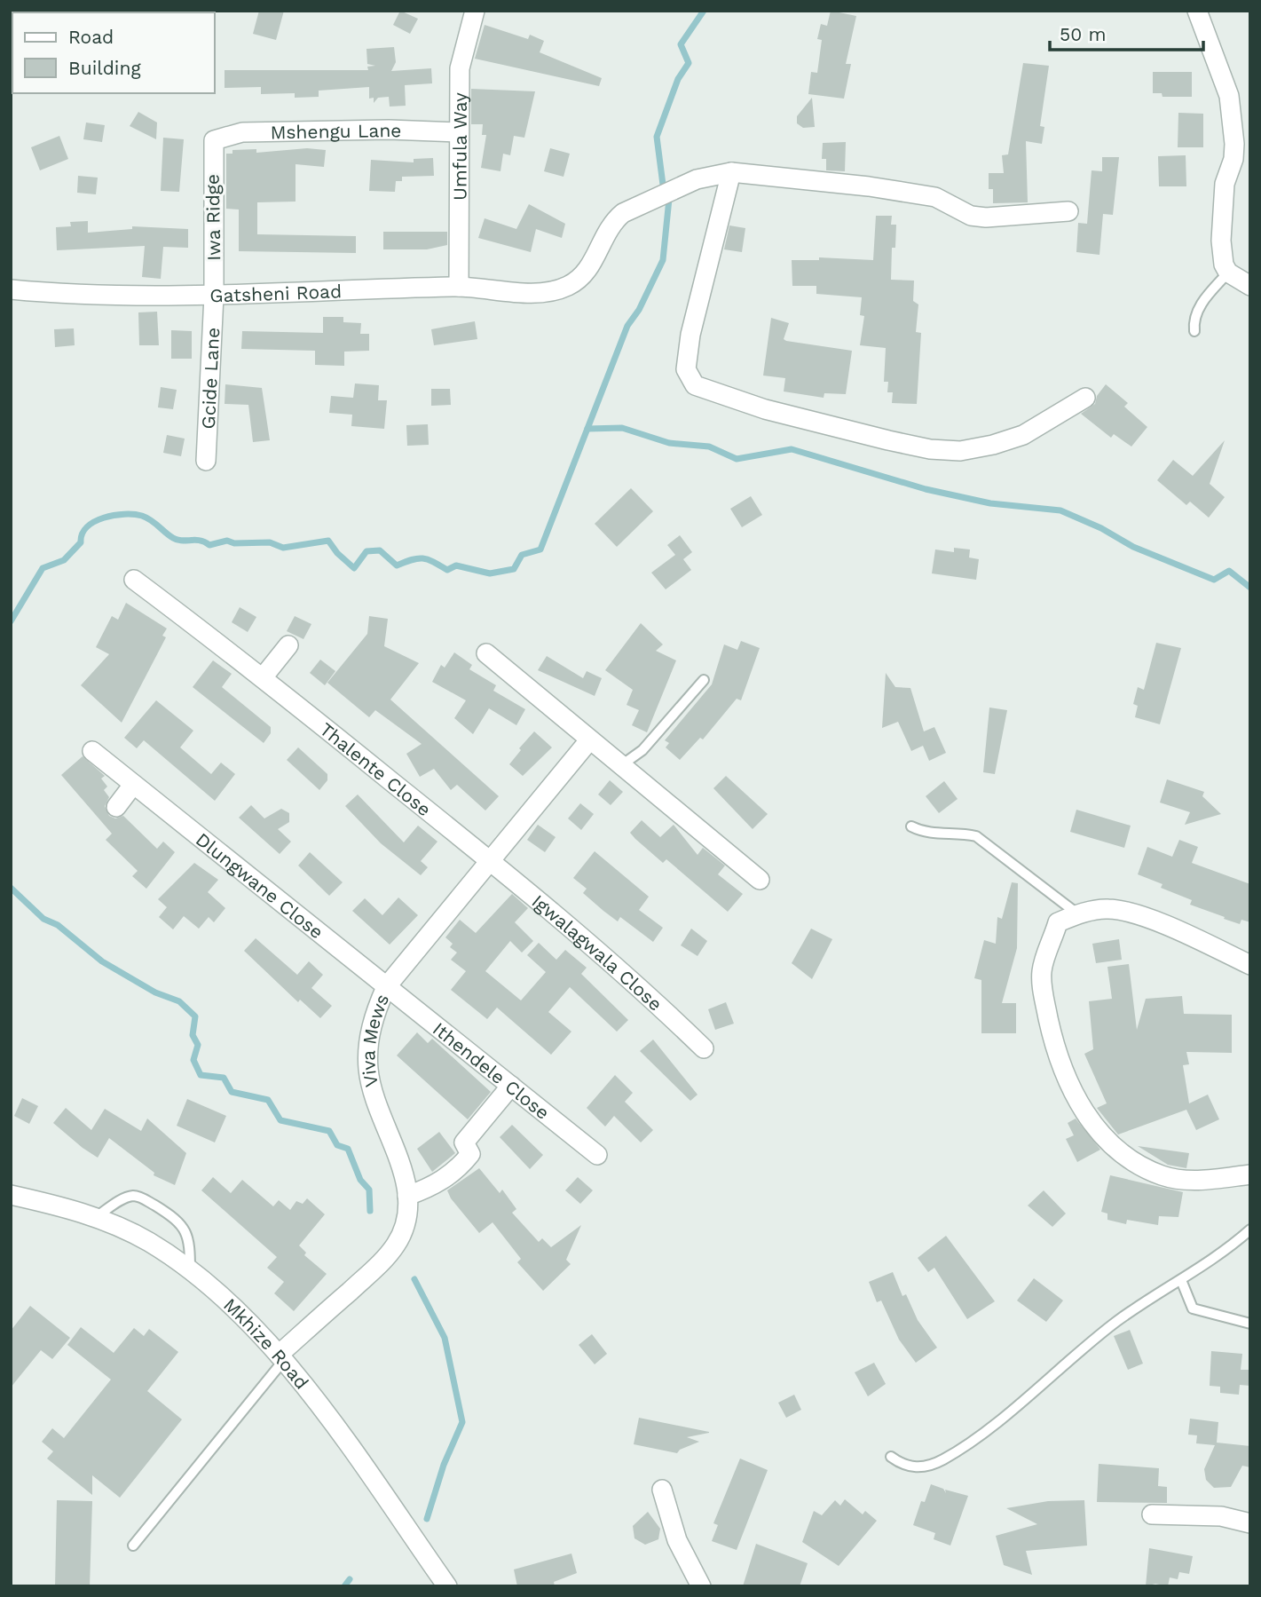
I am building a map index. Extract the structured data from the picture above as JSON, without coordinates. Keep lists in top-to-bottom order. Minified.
{"streets":{"street":["Mshengu Lane","Umfula Way","Iwa Ridge","Gatsheni Road","Gcide Lane","Thalente Close","Dlungwane Close","Igwalagwala Close","Viva Mews","Ithendele Close","Mkhize Road"]},"crossings":[["Mshengu Lane","Umfula Way"],["Mshengu Lane","Iwa Ridge"],["Umfula Way","Gatsheni Road"],["Iwa Ridge","Gatsheni Road"],["Iwa Ridge","Gcide Lane"],["Gatsheni Road","Gcide Lane"],["Thalente Close","Igwalagwala Close"],["Thalente Close","Viva Mews"],["Dlungwane Close","Viva Mews"],["Dlungwane Close","Ithendele Close"],["Igwalagwala Close","Viva Mews"],["Viva Mews","Ithendele Close"],["Viva Mews","Mkhize Road"]],"legend":["Road","Building"],"scale_bar":"50 m"}
